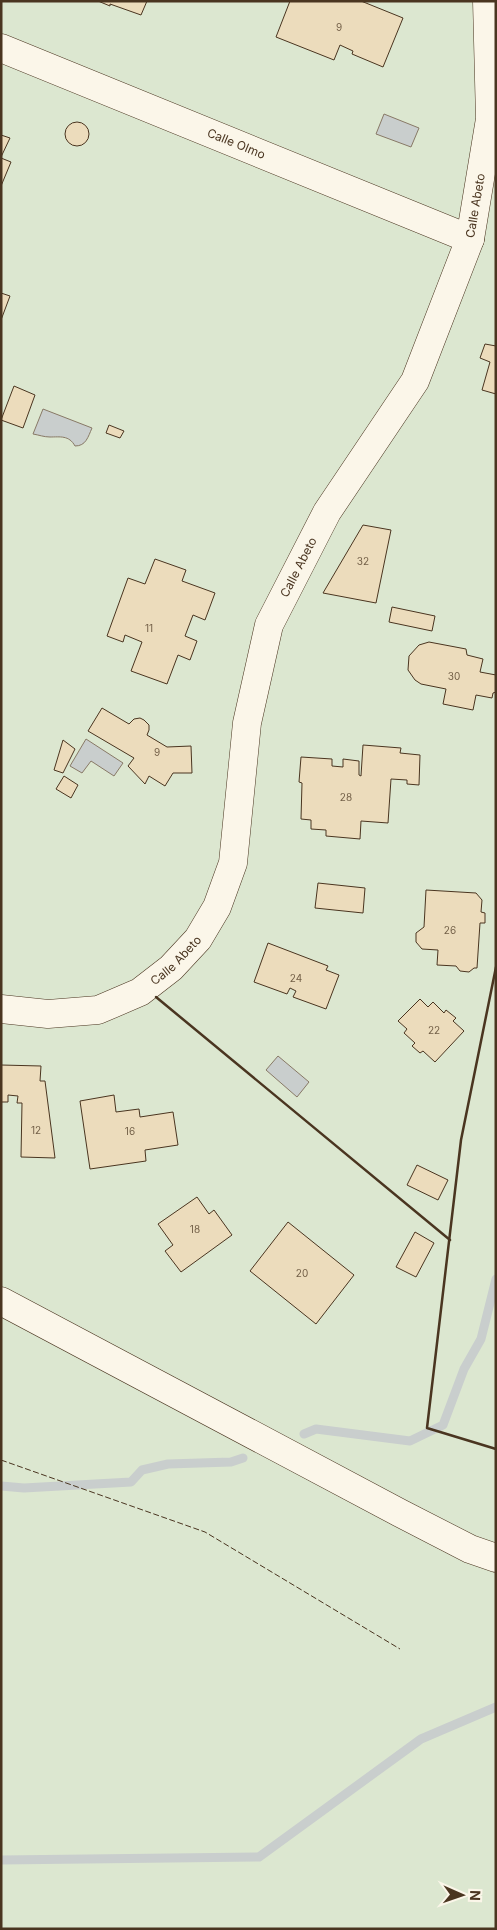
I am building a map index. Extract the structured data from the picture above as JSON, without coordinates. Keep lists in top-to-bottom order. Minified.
{"streets":{"street":["Calle Olmo","Calle Abeto"]},"crossings":[["Calle Olmo","Calle Abeto"]],"house_numbers":["9","32","11","30","9","28","26","24","22","12","16","18","20"],"north":"right"}
